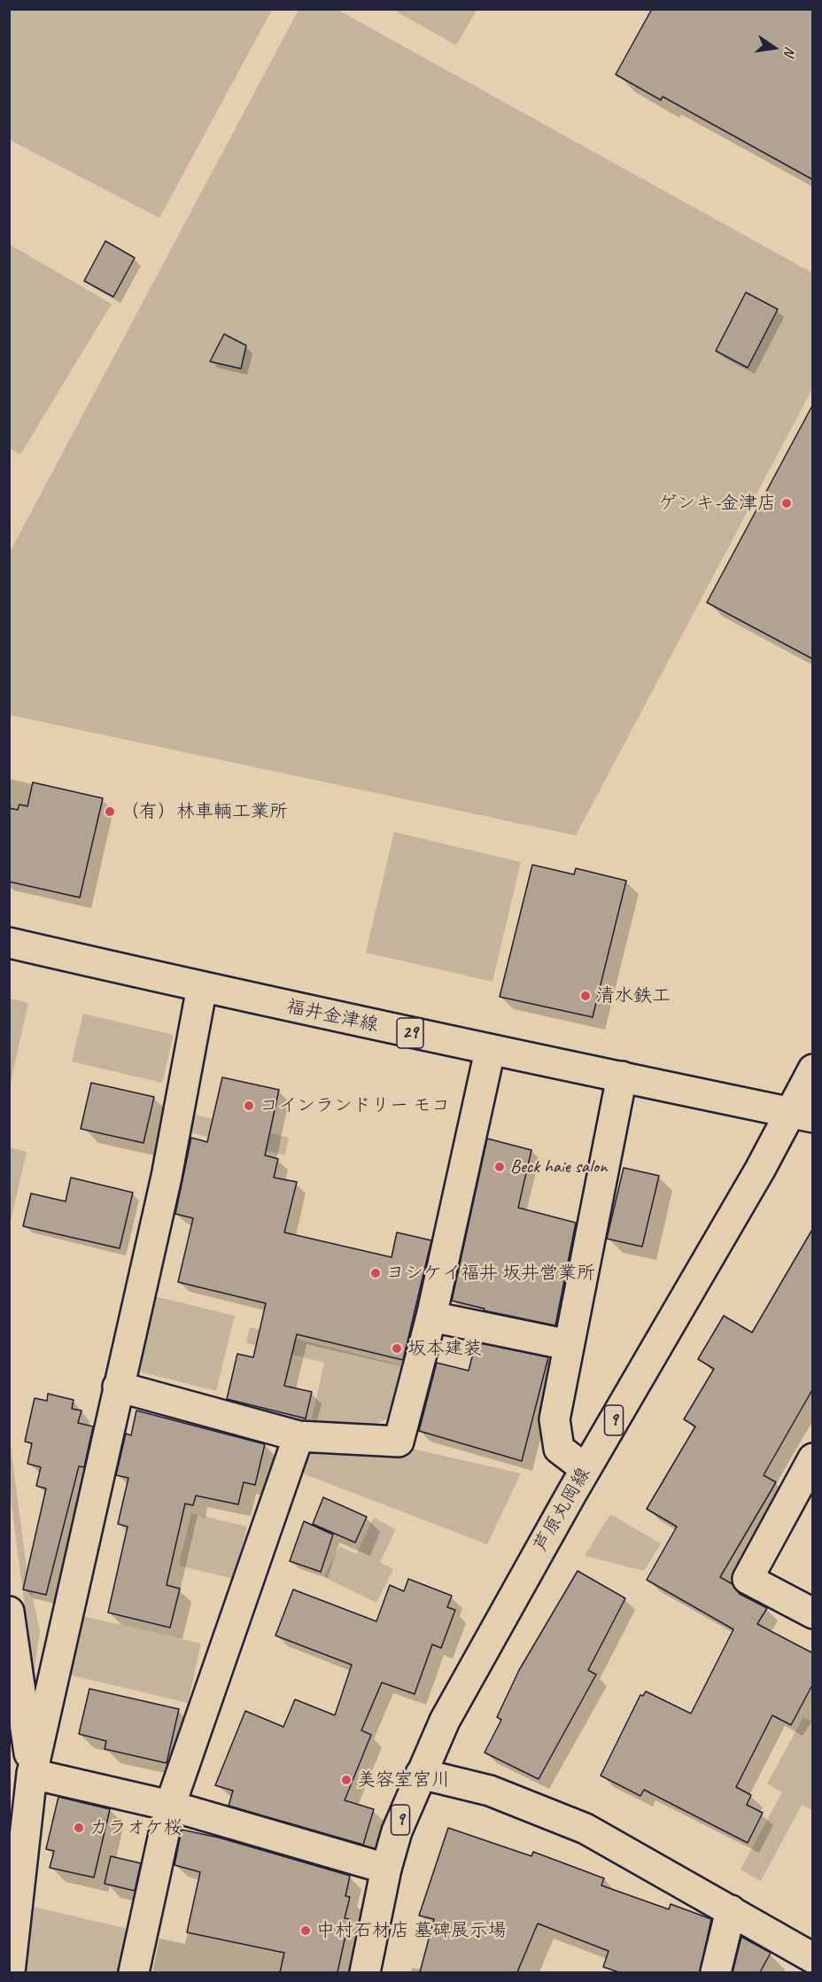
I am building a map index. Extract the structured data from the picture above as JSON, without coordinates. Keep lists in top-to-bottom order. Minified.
{"streets":{"street":["福井金津線","29","9","芦原丸岡線"]},"crossings":[["福井金津線","芦原丸岡線"]],"places":["ゲンキ-金津店","（有）林車輌工業所","清水鉄工","コインランドリー モコ","Beck haie salon","ヨシケイ福井 坂井営業所","坂本建装","美容室宮川","カラオケ桜","中村石材店 墓碑展示場"],"north":"right"}
